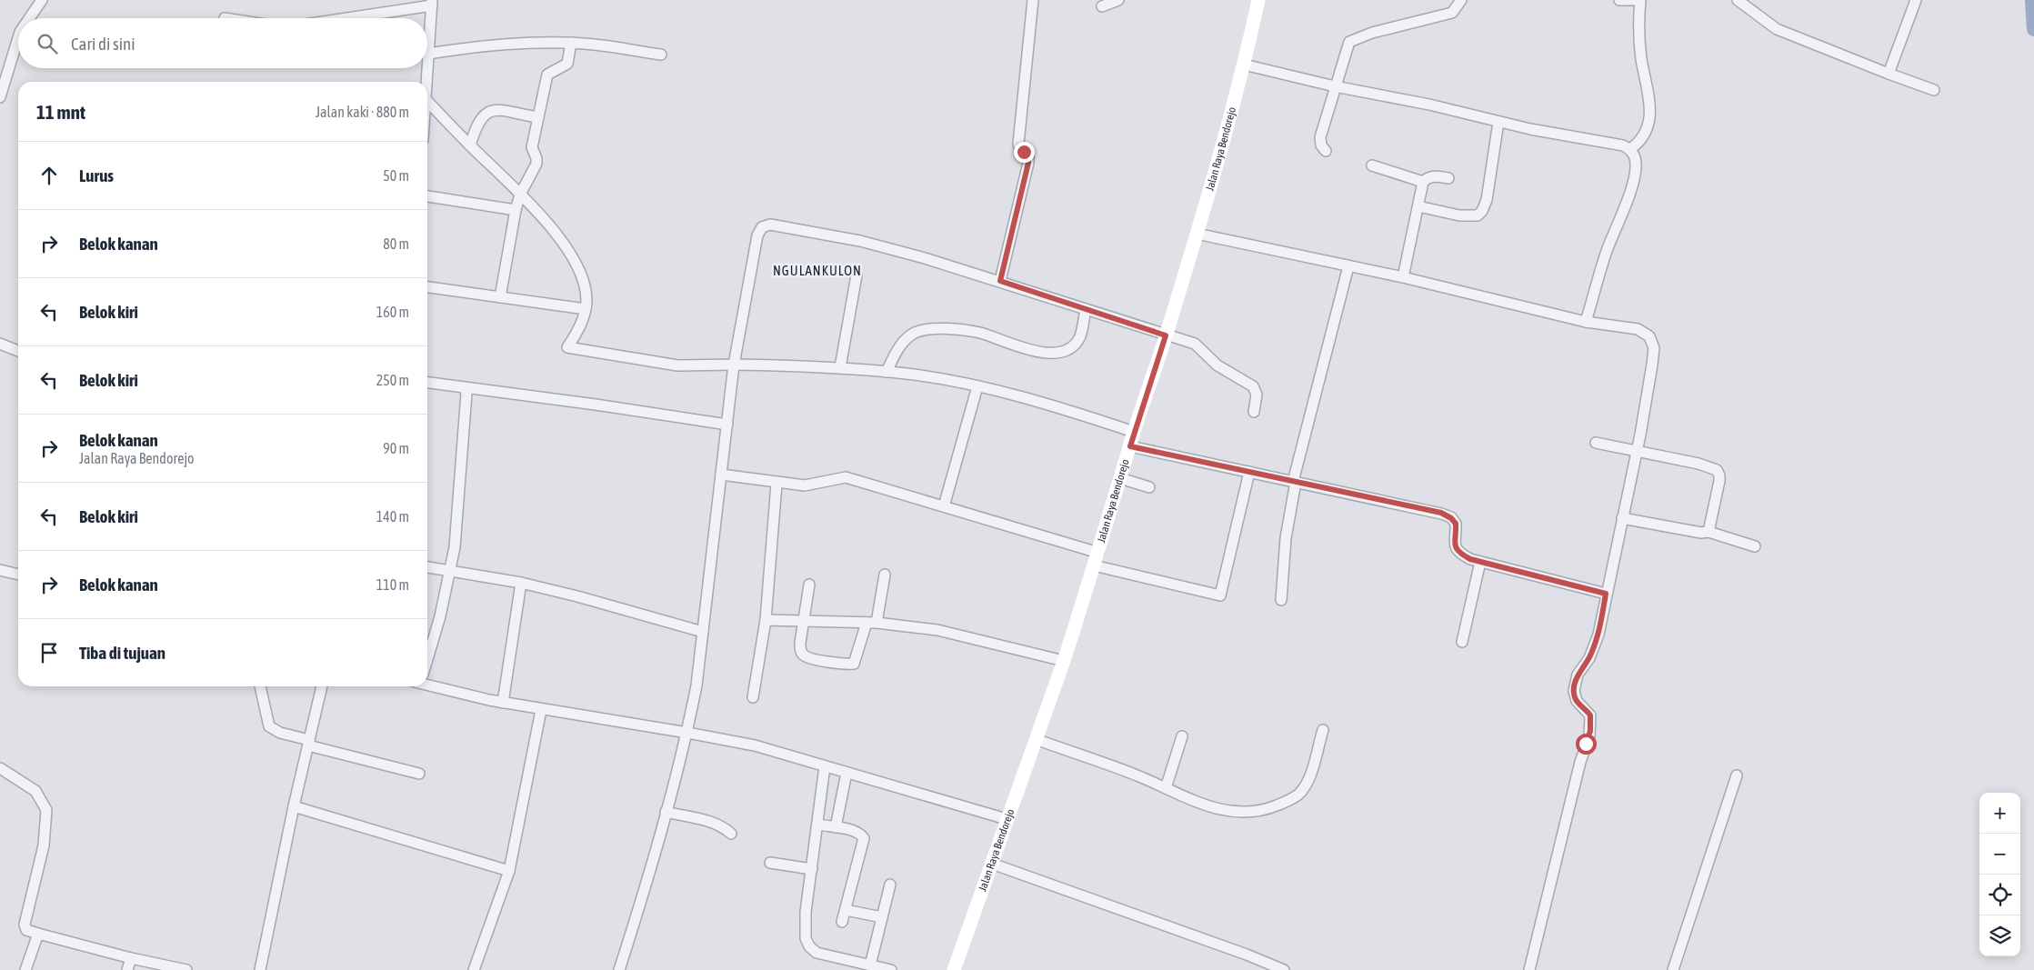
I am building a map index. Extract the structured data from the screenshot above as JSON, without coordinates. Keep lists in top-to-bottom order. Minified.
{"streets":{"main road":["Jalan Raya Bendorejo"]},"districts":["NGULANKULON"],"page":{"search":"Cari di sini","heading":["11 mnt","Jalan kaki · 880 m"],"list":[["Lurus","50 m"],["Belok kanan","80 m"],["Belok kiri","160 m"],["Belok kiri","250 m"],["Belok kanan","Jalan Raya Bendorejo","90 m"],["Belok kiri","140 m"],["Belok kanan","110 m"],"Tiba di tujuan"],"map_buttons":["+","−"]}}
